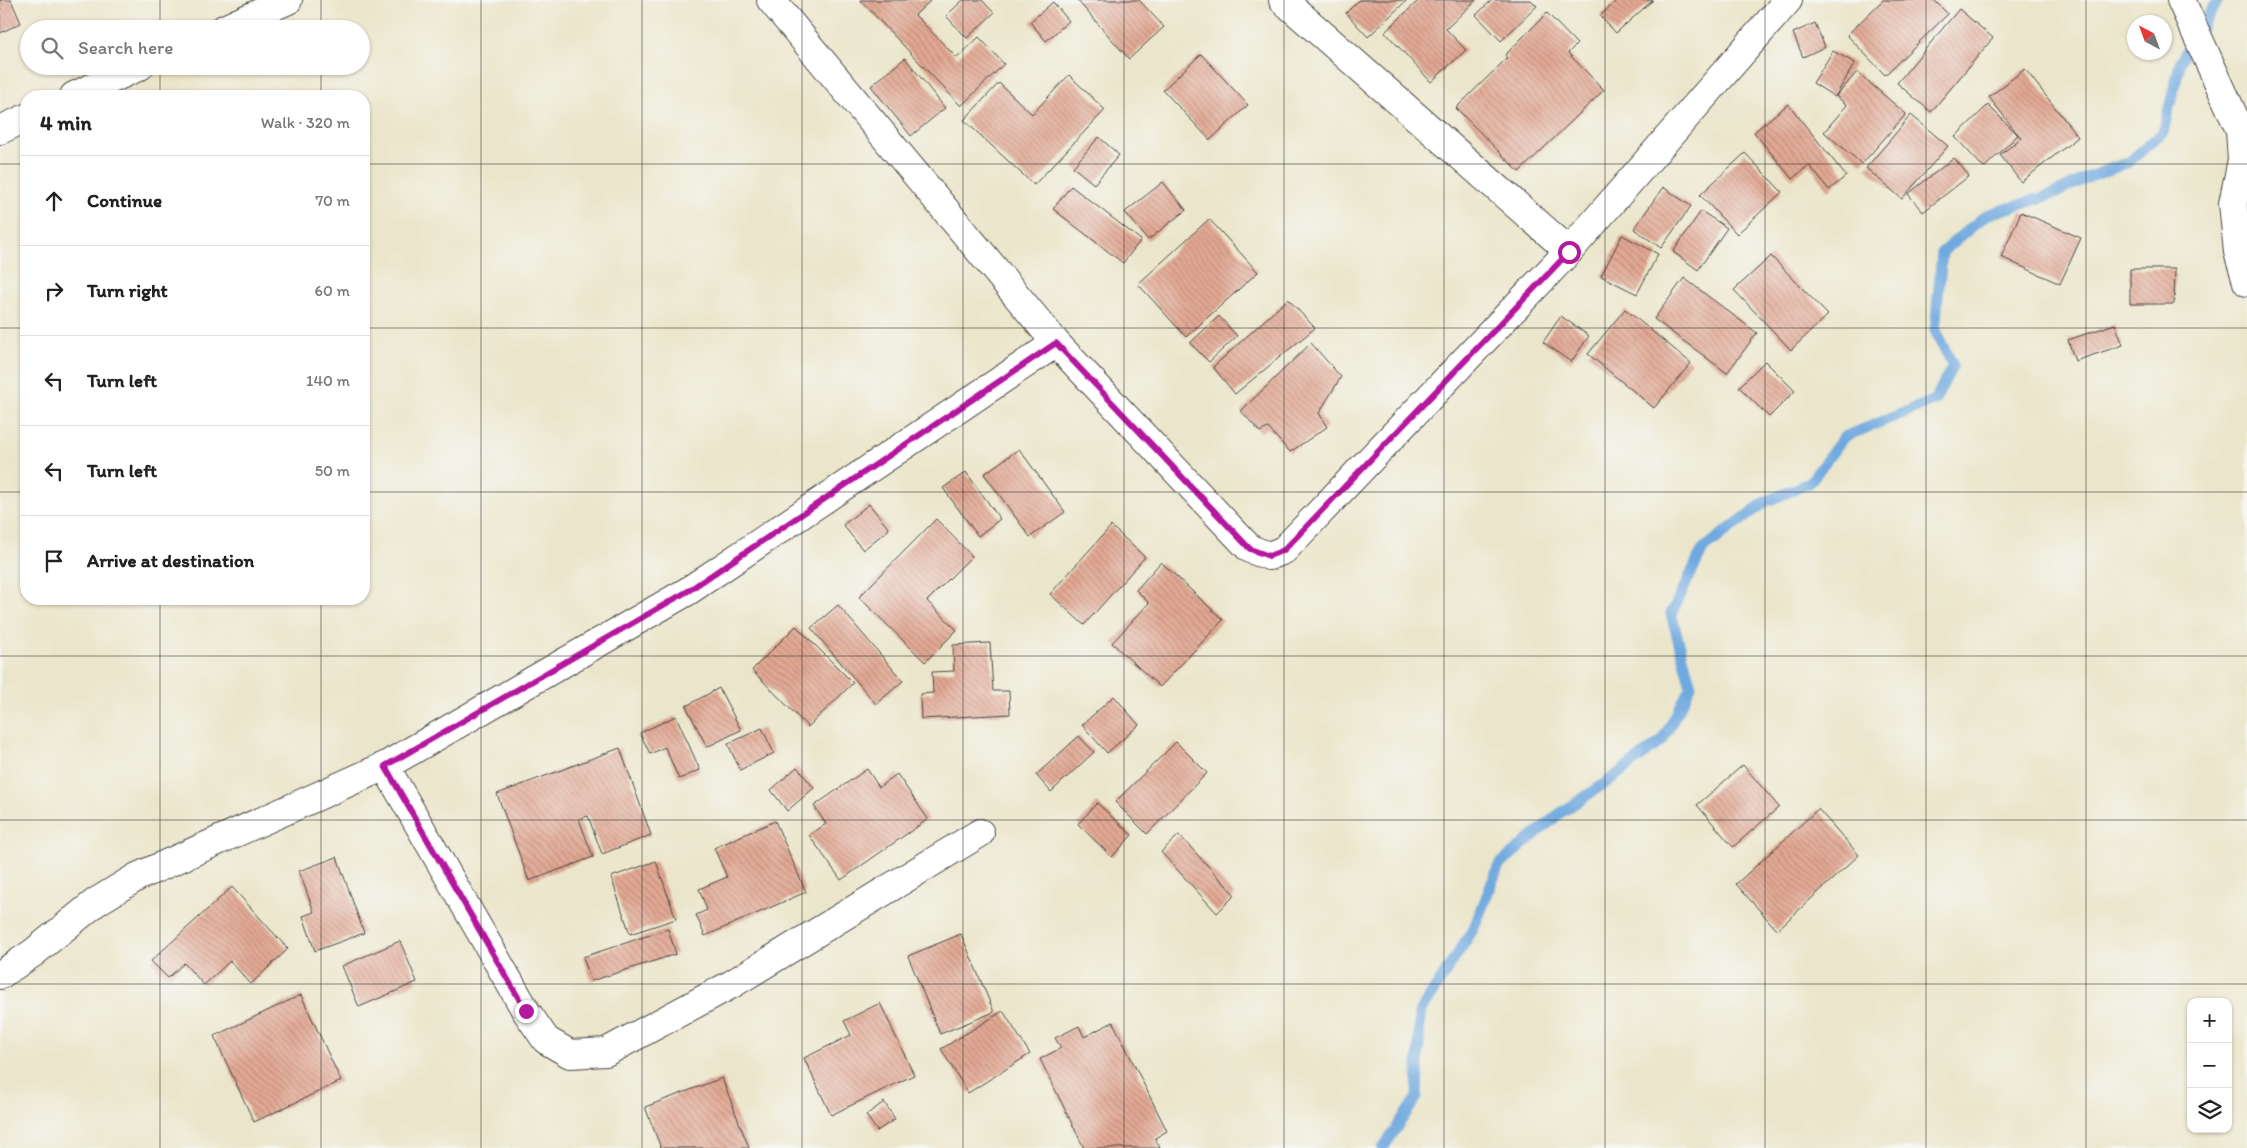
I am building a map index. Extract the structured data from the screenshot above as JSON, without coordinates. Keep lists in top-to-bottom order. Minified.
{"north":"top left","page":{"search":"Search here","heading":["4 min","Walk · 320 m"],"list":[["Continue","70 m"],["Turn right","60 m"],["Turn left","140 m"],["Turn left","50 m"],"Arrive at destination"],"map_buttons":["+","−"]}}
